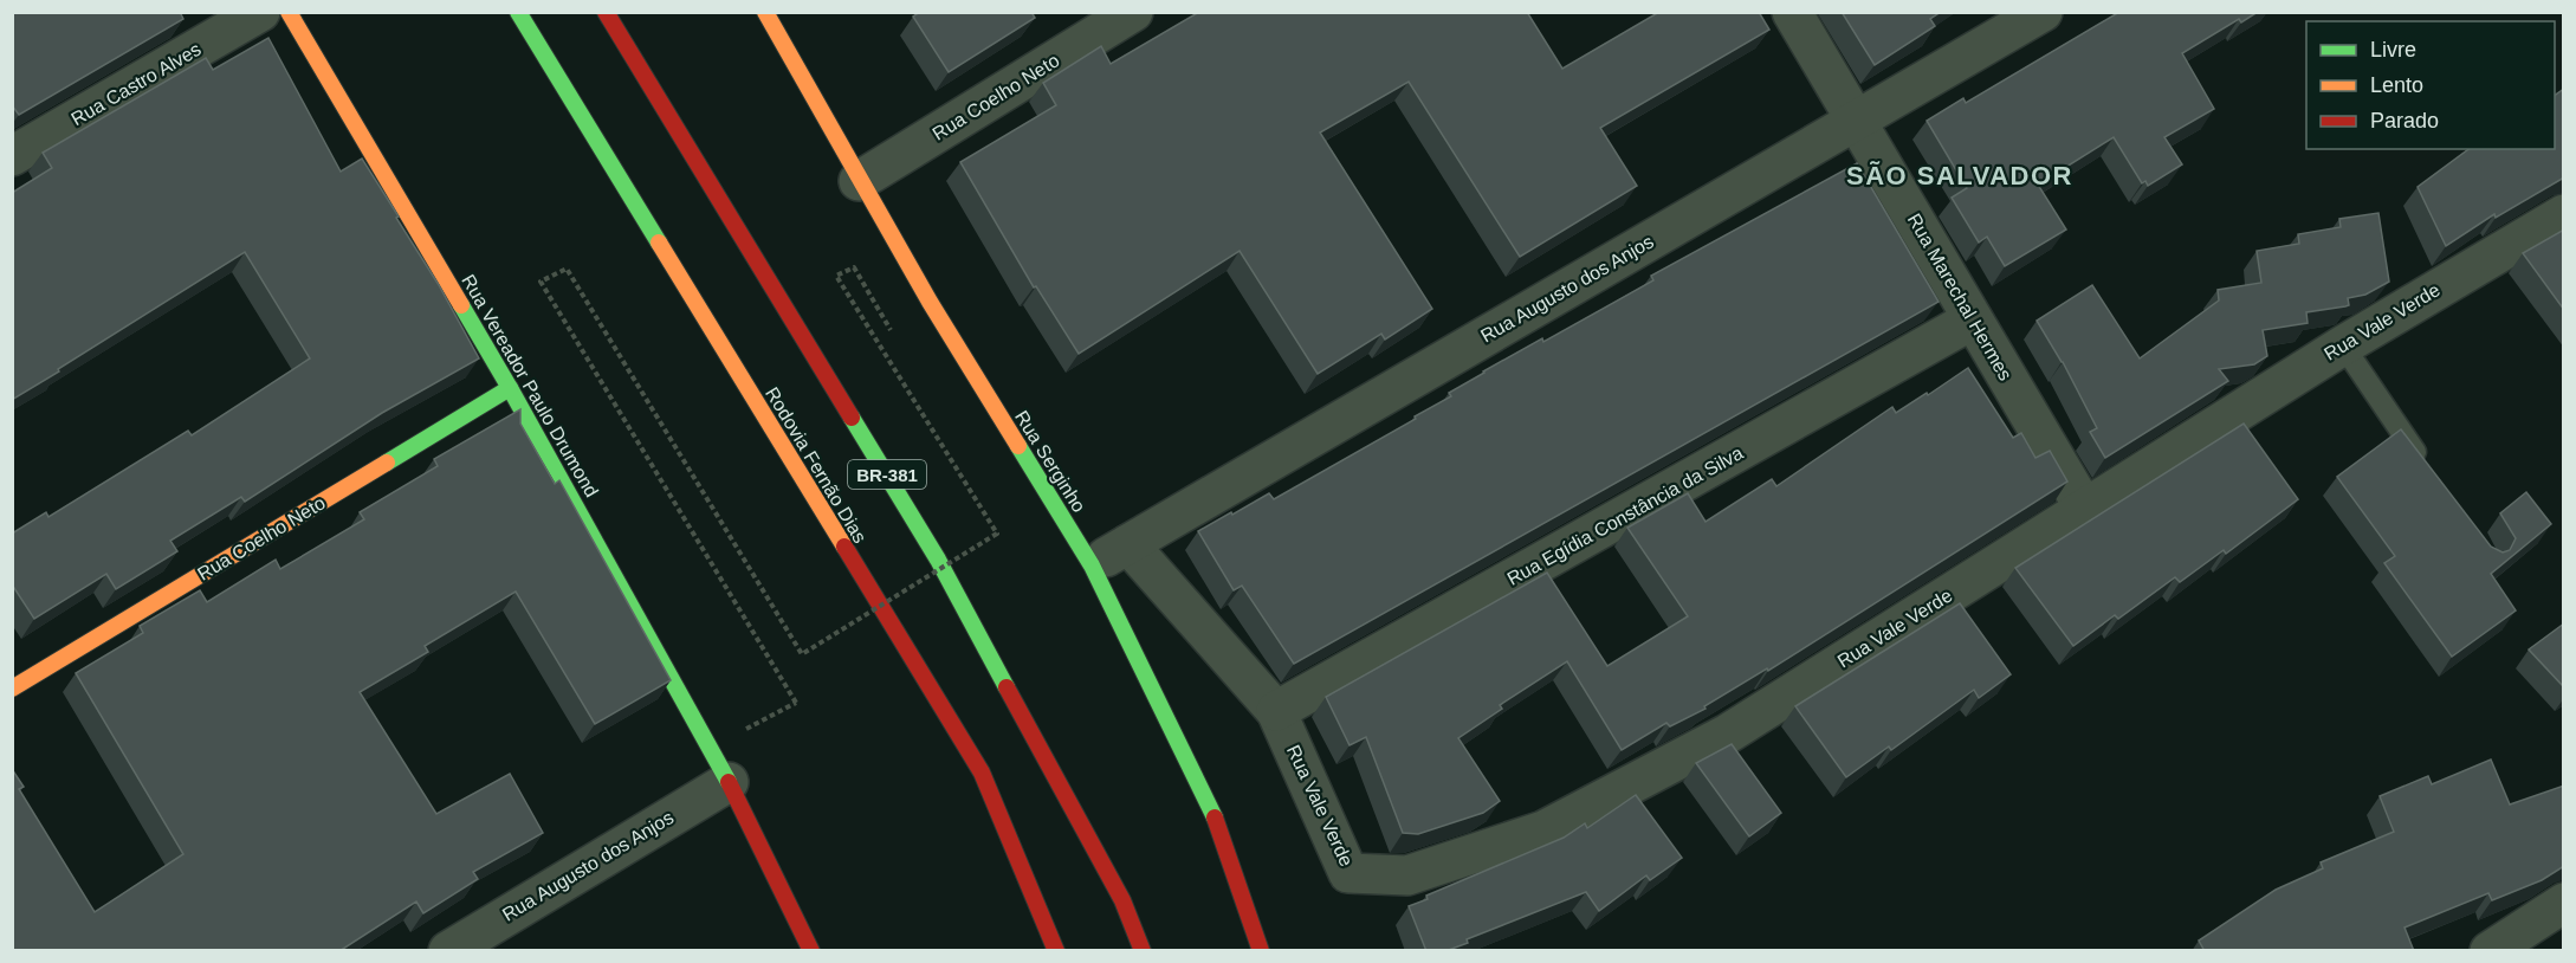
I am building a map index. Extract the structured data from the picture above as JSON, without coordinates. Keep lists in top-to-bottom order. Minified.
{"streets":{"main road":["Rua Coelho Neto","Rua Vereador Paulo Drumond","Rua Serginho","Rodovia Fernão Dias","BR-381"],"street":["Rua Castro Alves","Rua Augusto dos Anjos","Rua Marechal Hermes","Rua Vale Verde","Rua Egídia Constância da Silva"]},"crossings":[["Rua Coelho Neto","Rua Vereador Paulo Drumond"],["Rua Coelho Neto","Rua Serginho"],["Rua Augusto dos Anjos","Rua Marechal Hermes"],["Rua Augusto dos Anjos","Rua Vereador Paulo Drumond"],["Rua Augusto dos Anjos","Rua Serginho"],["Rua Marechal Hermes","Rua Vale Verde"],["Rua Marechal Hermes","Rua Egídia Constância da Silva"],["Rua Vale Verde","Rua Egídia Constância da Silva"]],"districts":["SÃO SALVADOR"],"legend":["Livre","Lento","Parado"]}
